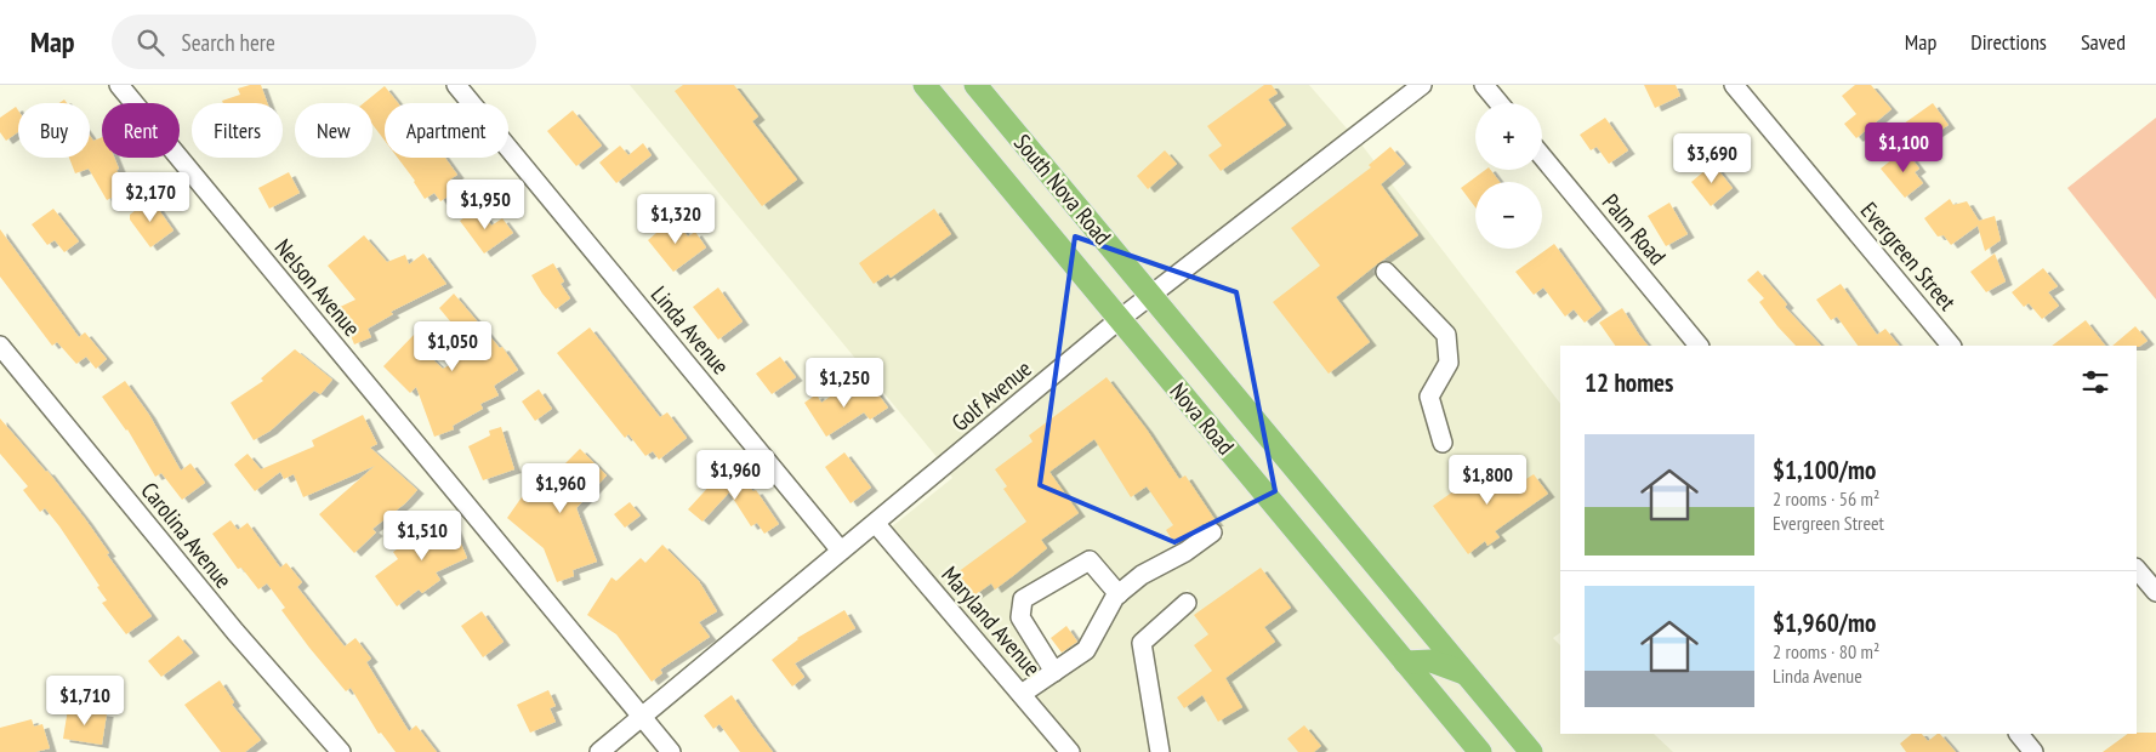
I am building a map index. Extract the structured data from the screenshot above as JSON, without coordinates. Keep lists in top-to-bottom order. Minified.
{"streets":{"main road":["South Nova Road","Nova Road"],"street":["Palm Road","Evergreen Street","Nelson Avenue","Linda Avenue","Golf Avenue","Carolina Avenue","Maryland Avenue"]},"crossings":[["South Nova Road","Golf Avenue"],["South Nova Road","Nova Road"],["Nelson Avenue","Golf Avenue"],["Linda Avenue","Golf Avenue"],["Golf Avenue","Nova Road"],["Golf Avenue","Maryland Avenue"]],"page":{"header":"Map","search":"Search here","nav":["Map","Directions","Saved"],"map_buttons":["+","−"],"chip":["Buy","Rent","Filters","New","Apartment"],"price":["$1,100","$3,690","$2,170","$1,950","$1,320","$1,050","$1,250","$1,960","$1,800","$1,960","$1,510","$1,710"],"heading":"12 homes","list":[{"name":"$1,100/mo","note":"2 rooms · 56 m² · Evergreen Street"},{"name":"$1,960/mo","note":"2 rooms · 80 m² · Linda Avenue"}]}}
